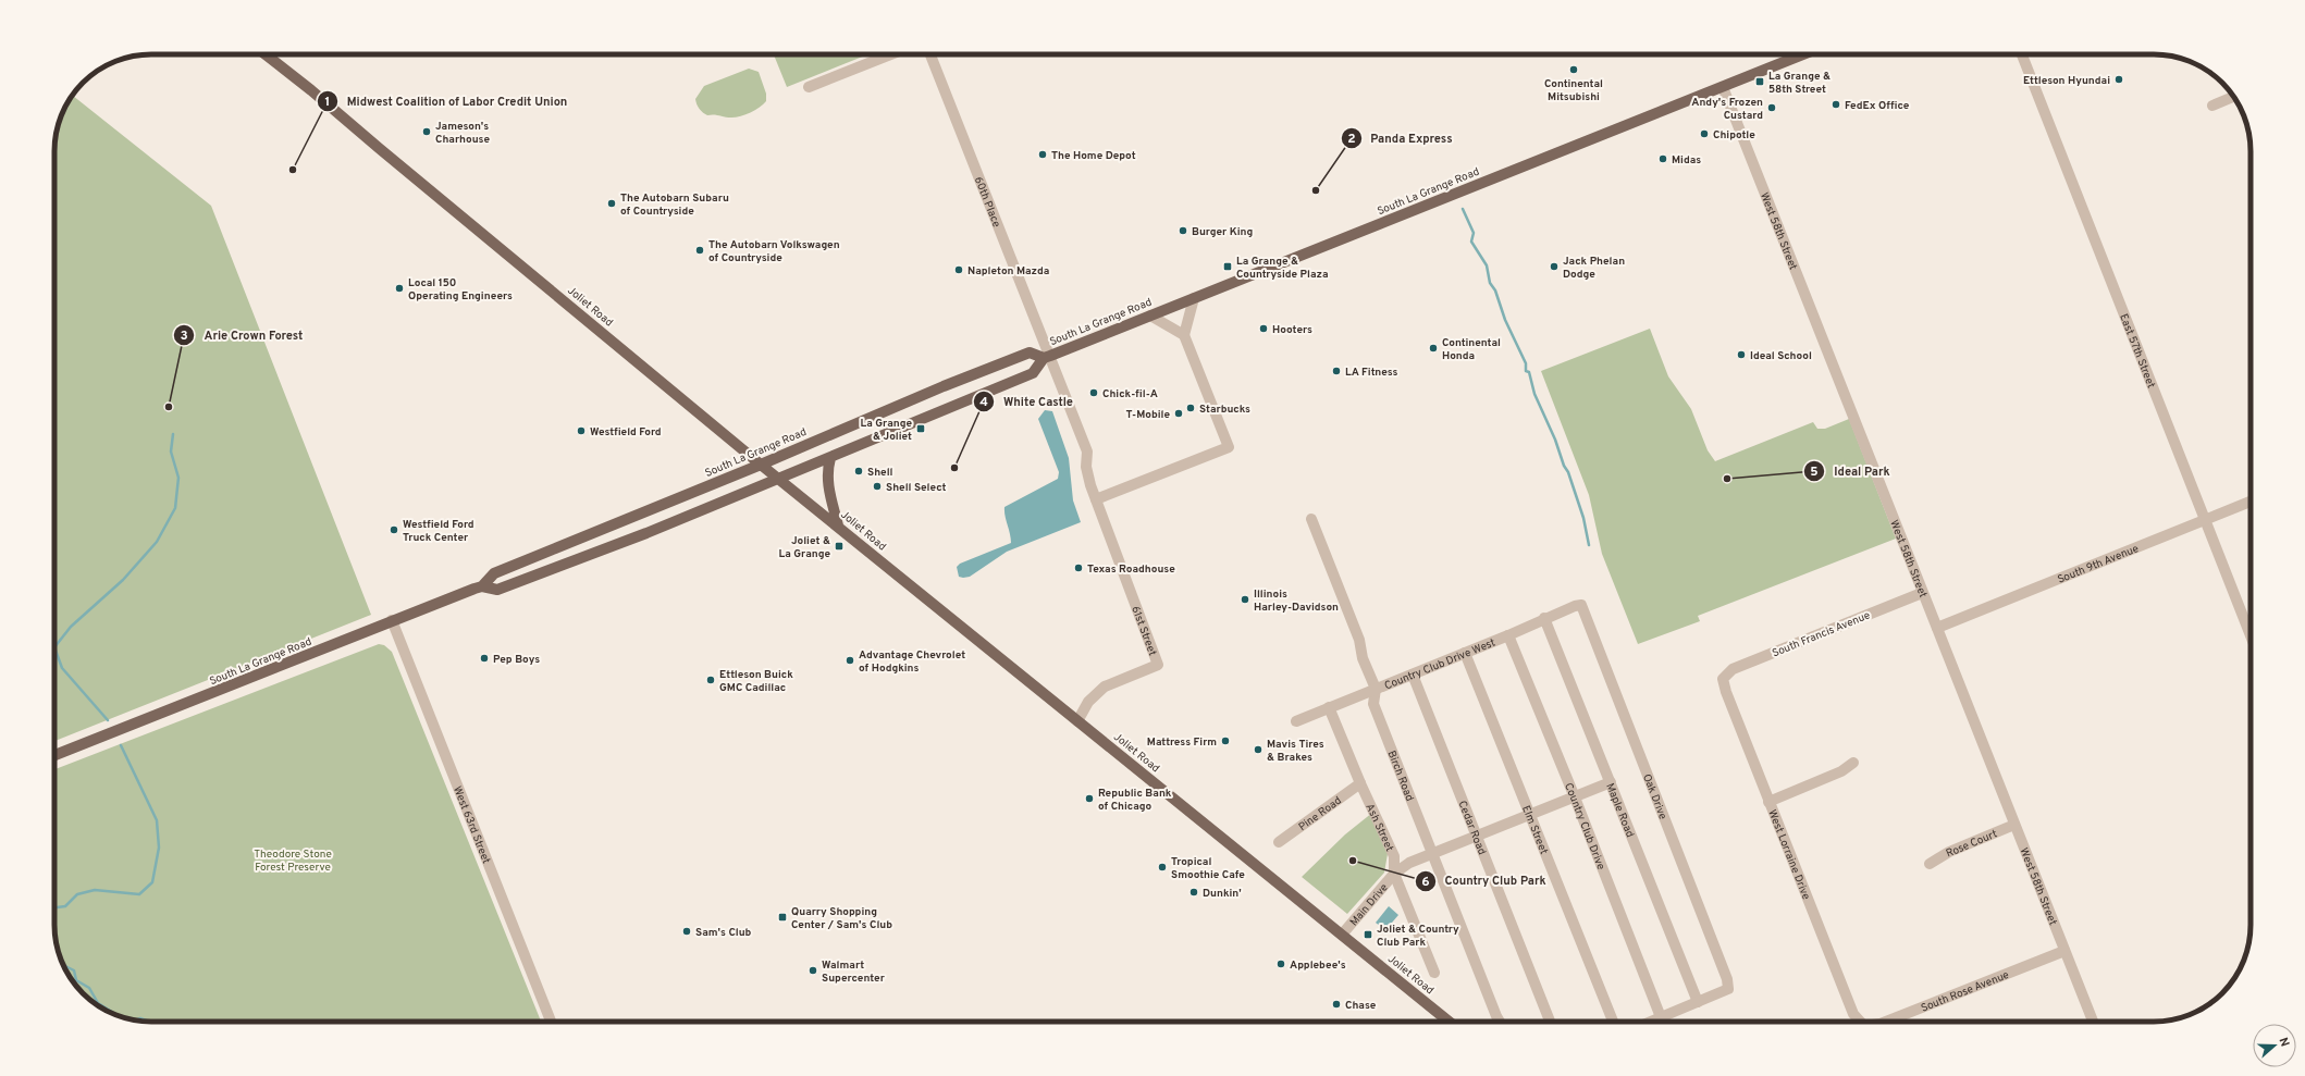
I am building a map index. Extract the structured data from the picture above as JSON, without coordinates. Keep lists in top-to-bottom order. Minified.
{"streets":{"main road":["South La Grange Road","Joliet Road"],"street":["60th Place","West 58th Street","East 57th Street","South 9th Avenue","61st Street","South Francis Avenue","Country Club Drive West","Birch Road","Oak Drive","Maple Road","Pine Road","West 63rd Street","Country Club Drive","Ash Street","Cedar Road","Elm Street","Rose Court","West Lorraine Drive","Main Drive","South Rose Avenue"]},"crossings":[["South La Grange Road","60th Place"],["South La Grange Road","West 58th Street"],["South La Grange Road","Joliet Road"],["South La Grange Road","61st Street"],["South La Grange Road","West 63rd Street"],["60th Place","61st Street"],["West 58th Street","South 9th Avenue"],["West 58th Street","South Francis Avenue"],["West 58th Street","Rose Court"],["West 58th Street","South Rose Avenue"],["Joliet Road","61st Street"],["Joliet Road","Main Drive"],["East 57th Street","South 9th Avenue"],["South Francis Avenue","West Lorraine Drive"],["Country Club Drive West","Birch Road"],["Country Club Drive West","Oak Drive"],["Country Club Drive West","Maple Road"],["Country Club Drive West","Country Club Drive"],["Country Club Drive West","Ash Street"],["Country Club Drive West","Cedar Road"],["Country Club Drive West","Elm Street"],["Birch Road","Main Drive"],["Oak Drive","Maple Road"],["Maple Road","Main Drive"],["Pine Road","Ash Street"],["Country Club Drive","Main Drive"],["Ash Street","Main Drive"],["Cedar Road","Main Drive"],["Elm Street","Main Drive"]],"parks":["Theodore Stone Forest Preserve"],"places":{"other":["Continental Mitsubishi","Ettleson Hyundai","FedEx Office","Andy's Frozen Custard","Jameson's Charhouse","Chipotle","The Home Depot","Midas","Midwest Coalition of Labor Credit Union","Panda Express","The Autobarn Subaru of Countryside","Burger King","The Autobarn Volkswagen of Countryside","Jack Phelan Dodge","Napleton Mazda","Local 150 Operating Engineers","Hooters","Continental Honda","Ideal School","LA Fitness","Chick-fil-A","Arie Crown Forest","Starbucks","T-Mobile","Westfield Ford","White Castle","Shell","Ideal Park","Shell Select","Westfield Ford Truck Center","Texas Roadhouse","Illinois Harley-Davidson","Pep Boys","Advantage Chevrolet of Hodgkins","Ettleson Buick GMC Cadillac","Mattress Firm","Mavis Tires & Brakes","Republic Bank of Chicago","Country Club Park","Tropical Smoothie Cafe","Dunkin'","Sam's Club","Applebee's","Walmart Supercenter","Chase"],"transit":["La Grange & 58th Street","La Grange & Countryside Plaza","La Grange & Joliet","Joliet & La Grange","Quarry Shopping Center / Sam's Club","Joliet & Country Club Park"]},"north":"right"}
